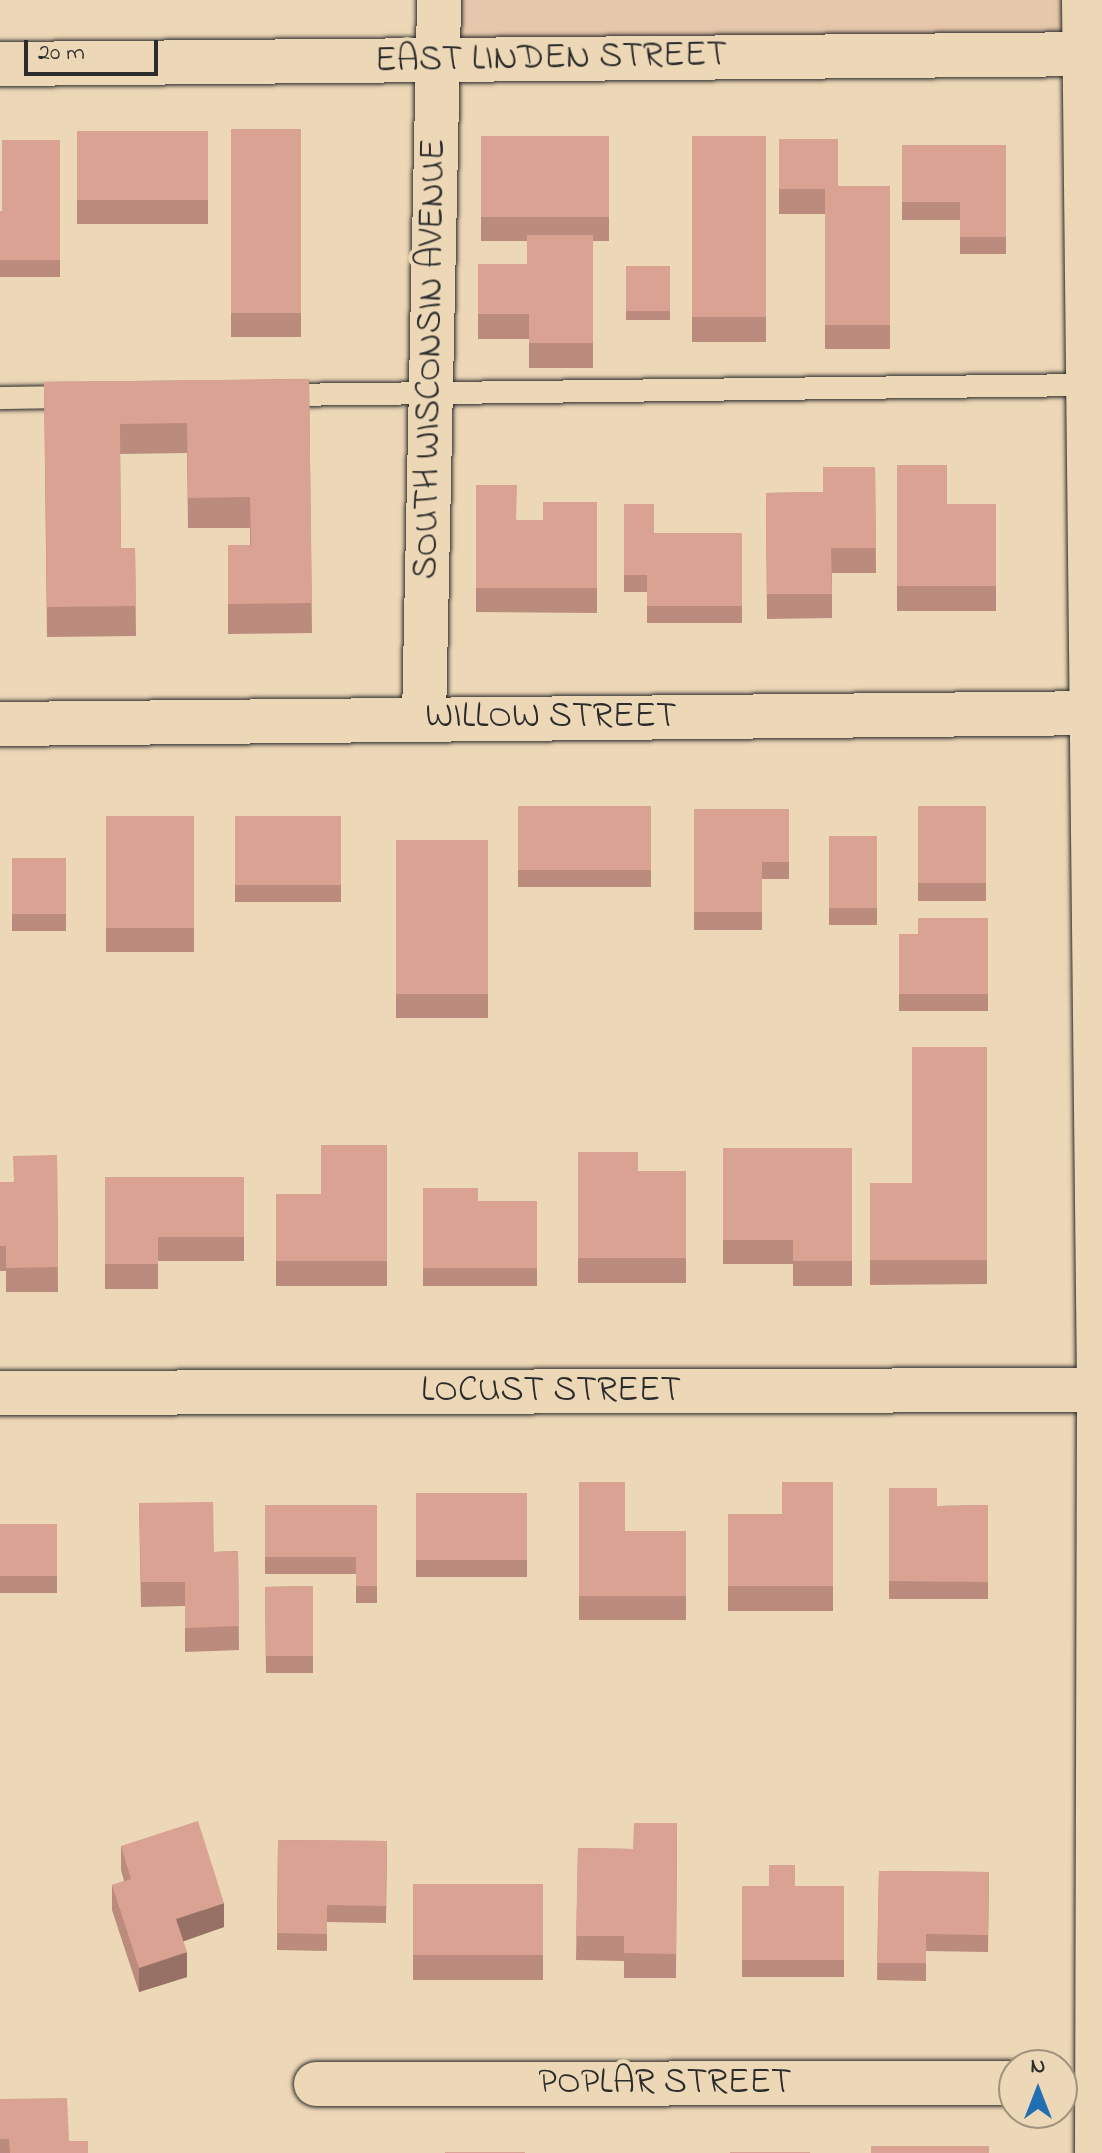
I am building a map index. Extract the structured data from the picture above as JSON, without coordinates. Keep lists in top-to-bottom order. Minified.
{"streets":{"street":["EAST LINDEN STREET","SOUTH WISCONSIN AVENUE","WILLOW STREET","LOCUST STREET","POPLAR STREET"]},"crossings":[["EAST LINDEN STREET","SOUTH WISCONSIN AVENUE"],["SOUTH WISCONSIN AVENUE","WILLOW STREET"]],"scale_bar":"20 m","north":"top"}
